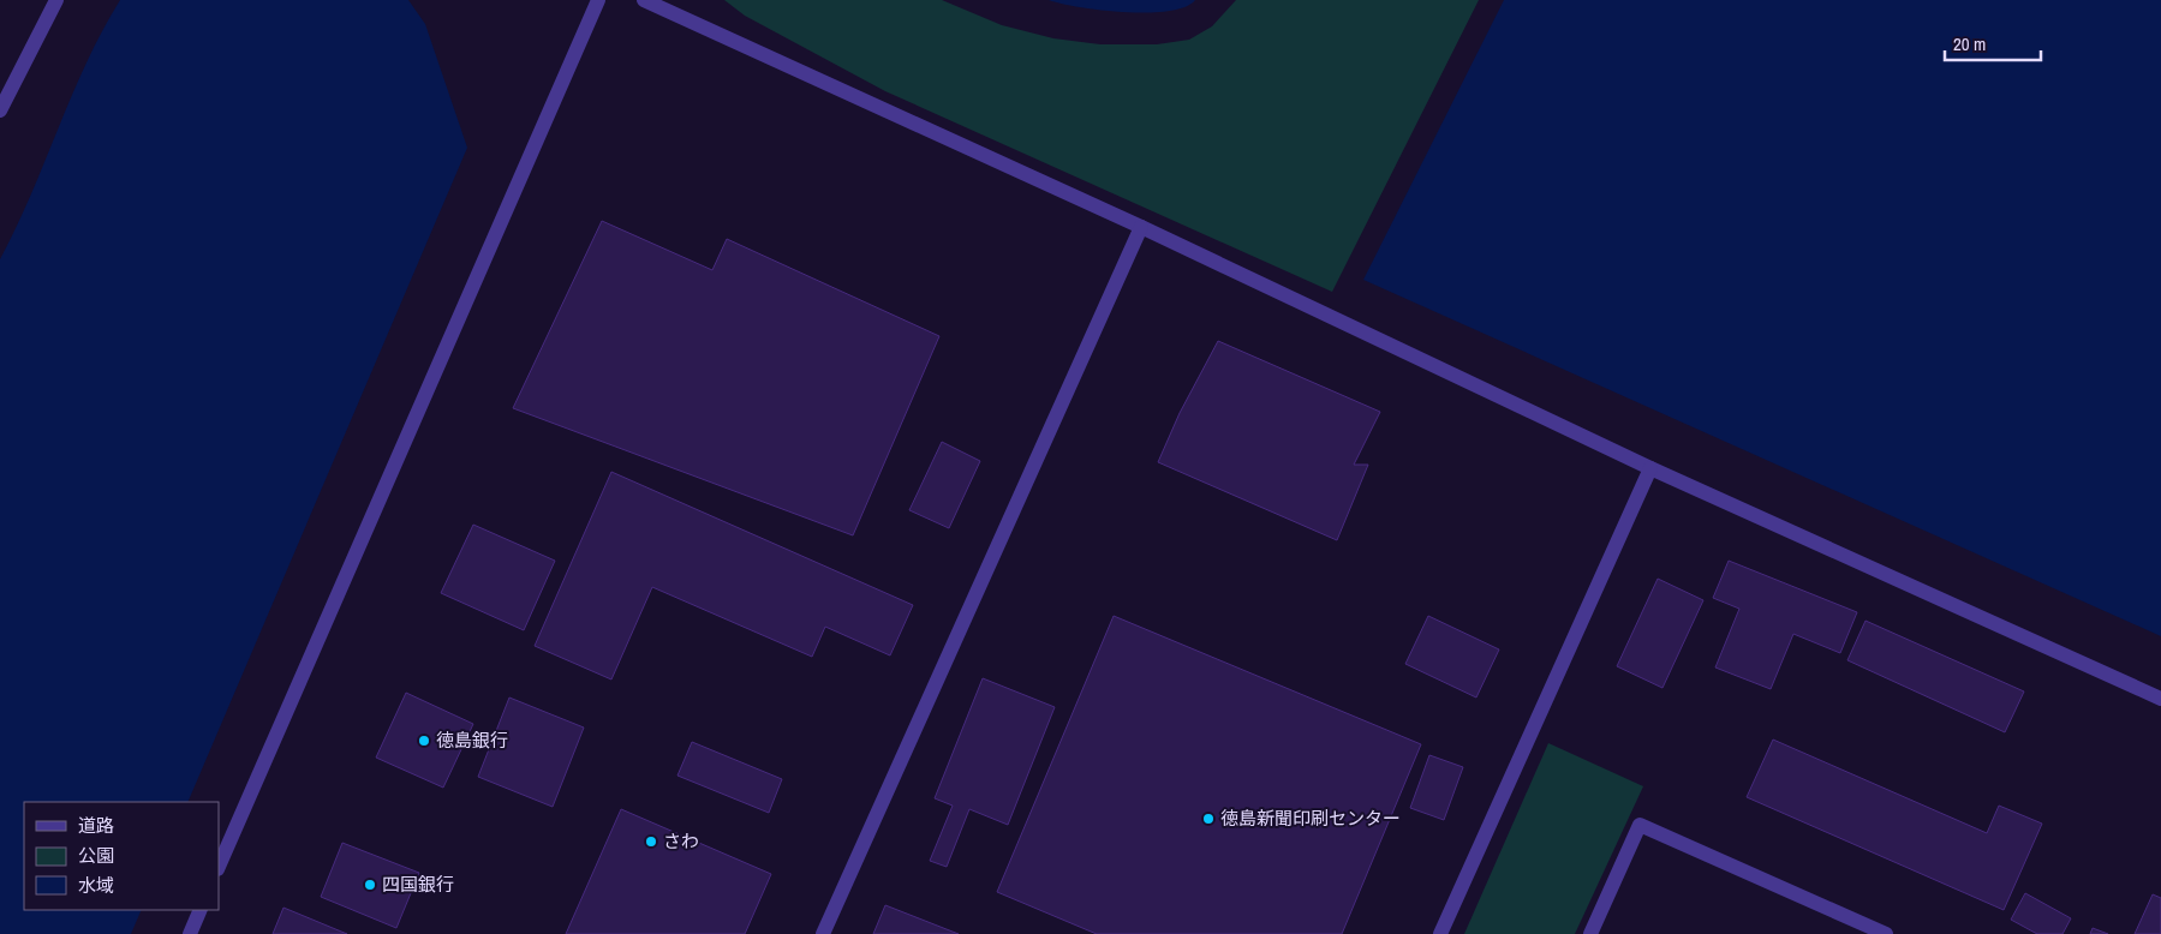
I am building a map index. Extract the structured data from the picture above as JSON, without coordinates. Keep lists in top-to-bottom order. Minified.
{"places":["徳島銀行","徳島新聞印刷センター","さわ","四国銀行"],"legend":["道路","公園","水域"],"scale_bar":"20 m"}
